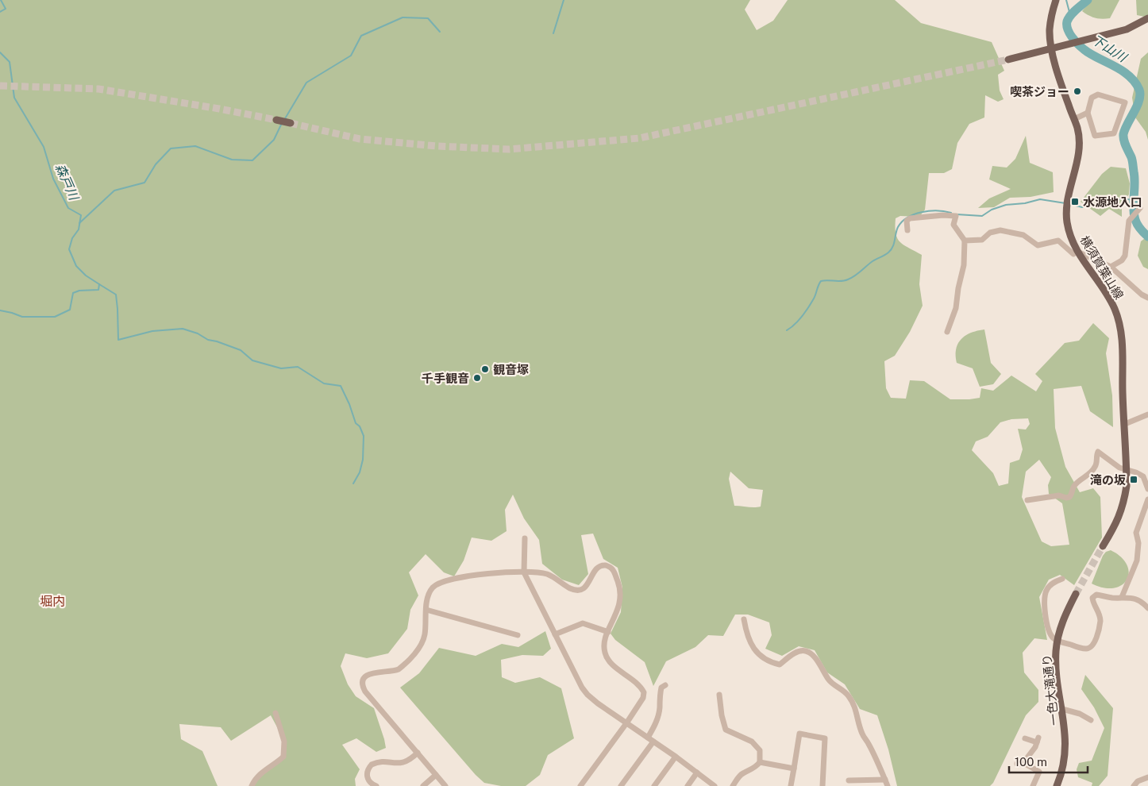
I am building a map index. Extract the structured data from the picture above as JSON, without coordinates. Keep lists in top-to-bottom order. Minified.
{"streets":{"main road":["横須賀葉山線","一色大滝通り"]},"districts":["堀内"],"water":["下山川","森戸川"],"places":{"other":["喫茶ジョー","観音塚","千手観音"],"transit":["水源地入口","滝の坂"]},"scale_bar":"100 m"}
